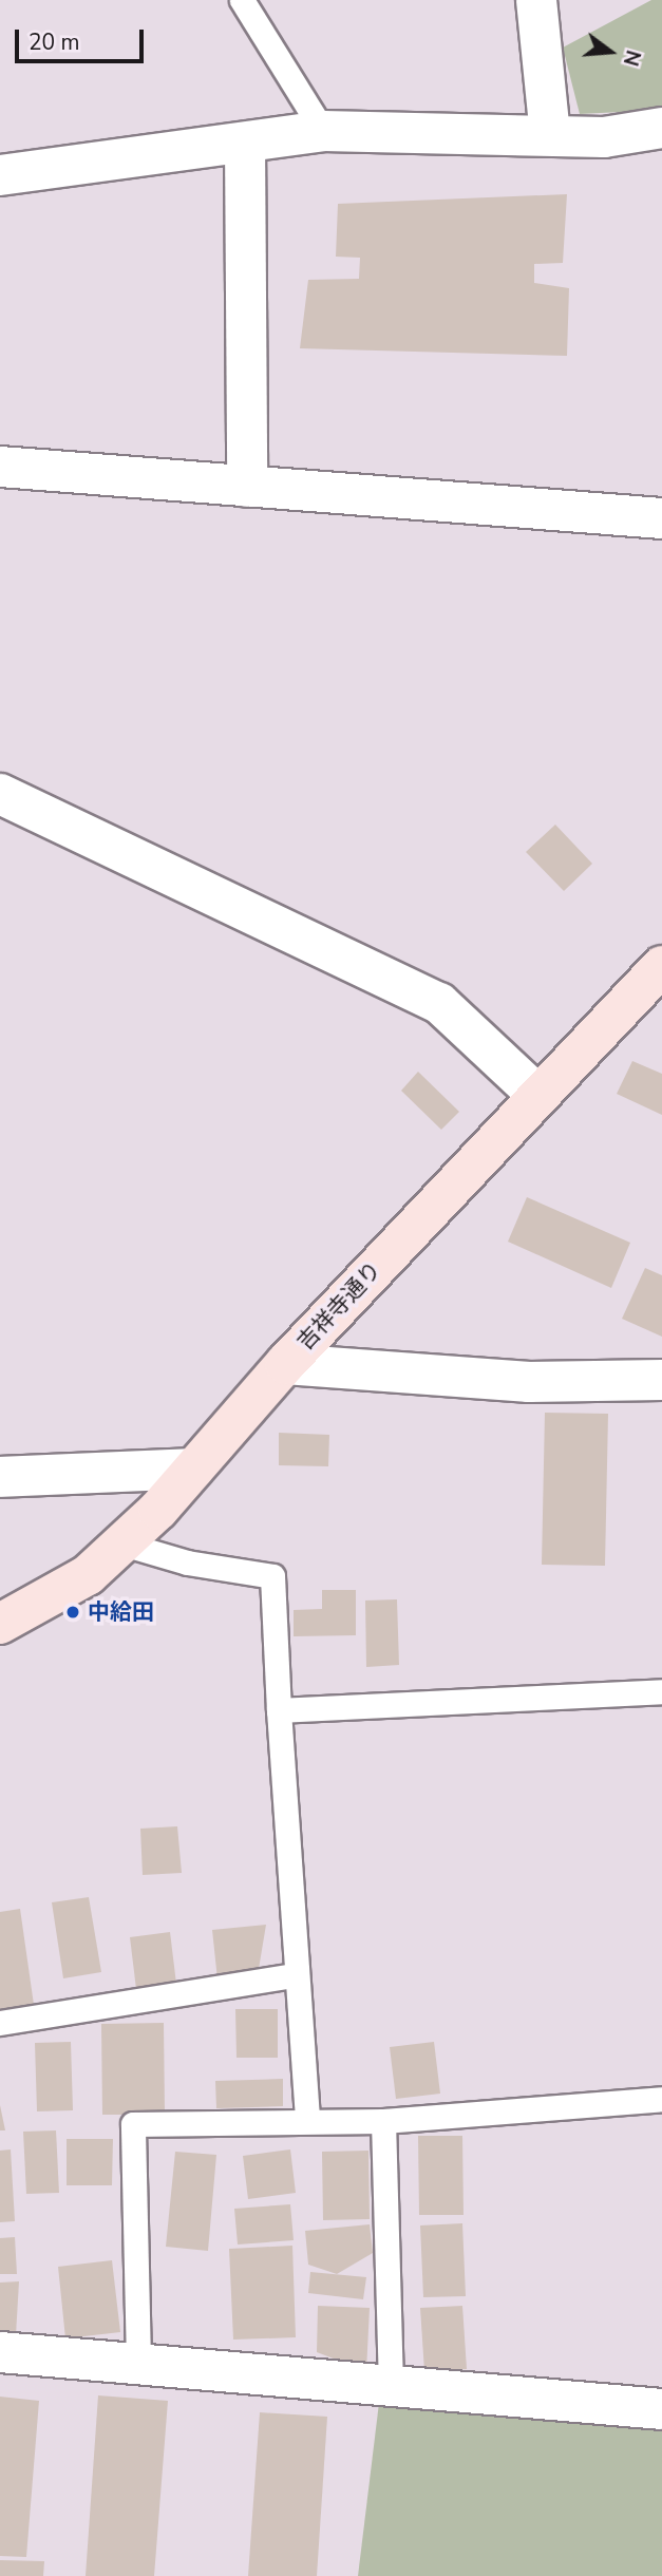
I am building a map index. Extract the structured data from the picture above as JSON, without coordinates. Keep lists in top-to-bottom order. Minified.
{"streets":{"main road":["吉祥寺通り"]},"places":["中給田"],"scale_bar":"20 m","north":"right"}
